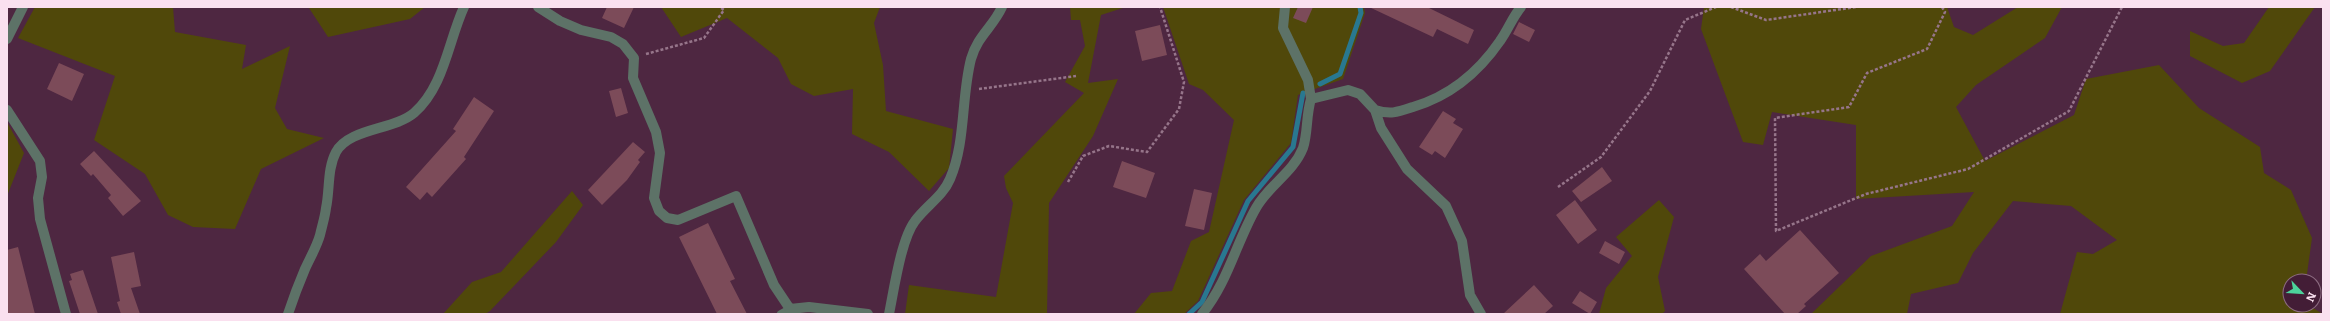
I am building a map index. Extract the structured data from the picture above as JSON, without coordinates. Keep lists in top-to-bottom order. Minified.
{"north":"bottom right"}
